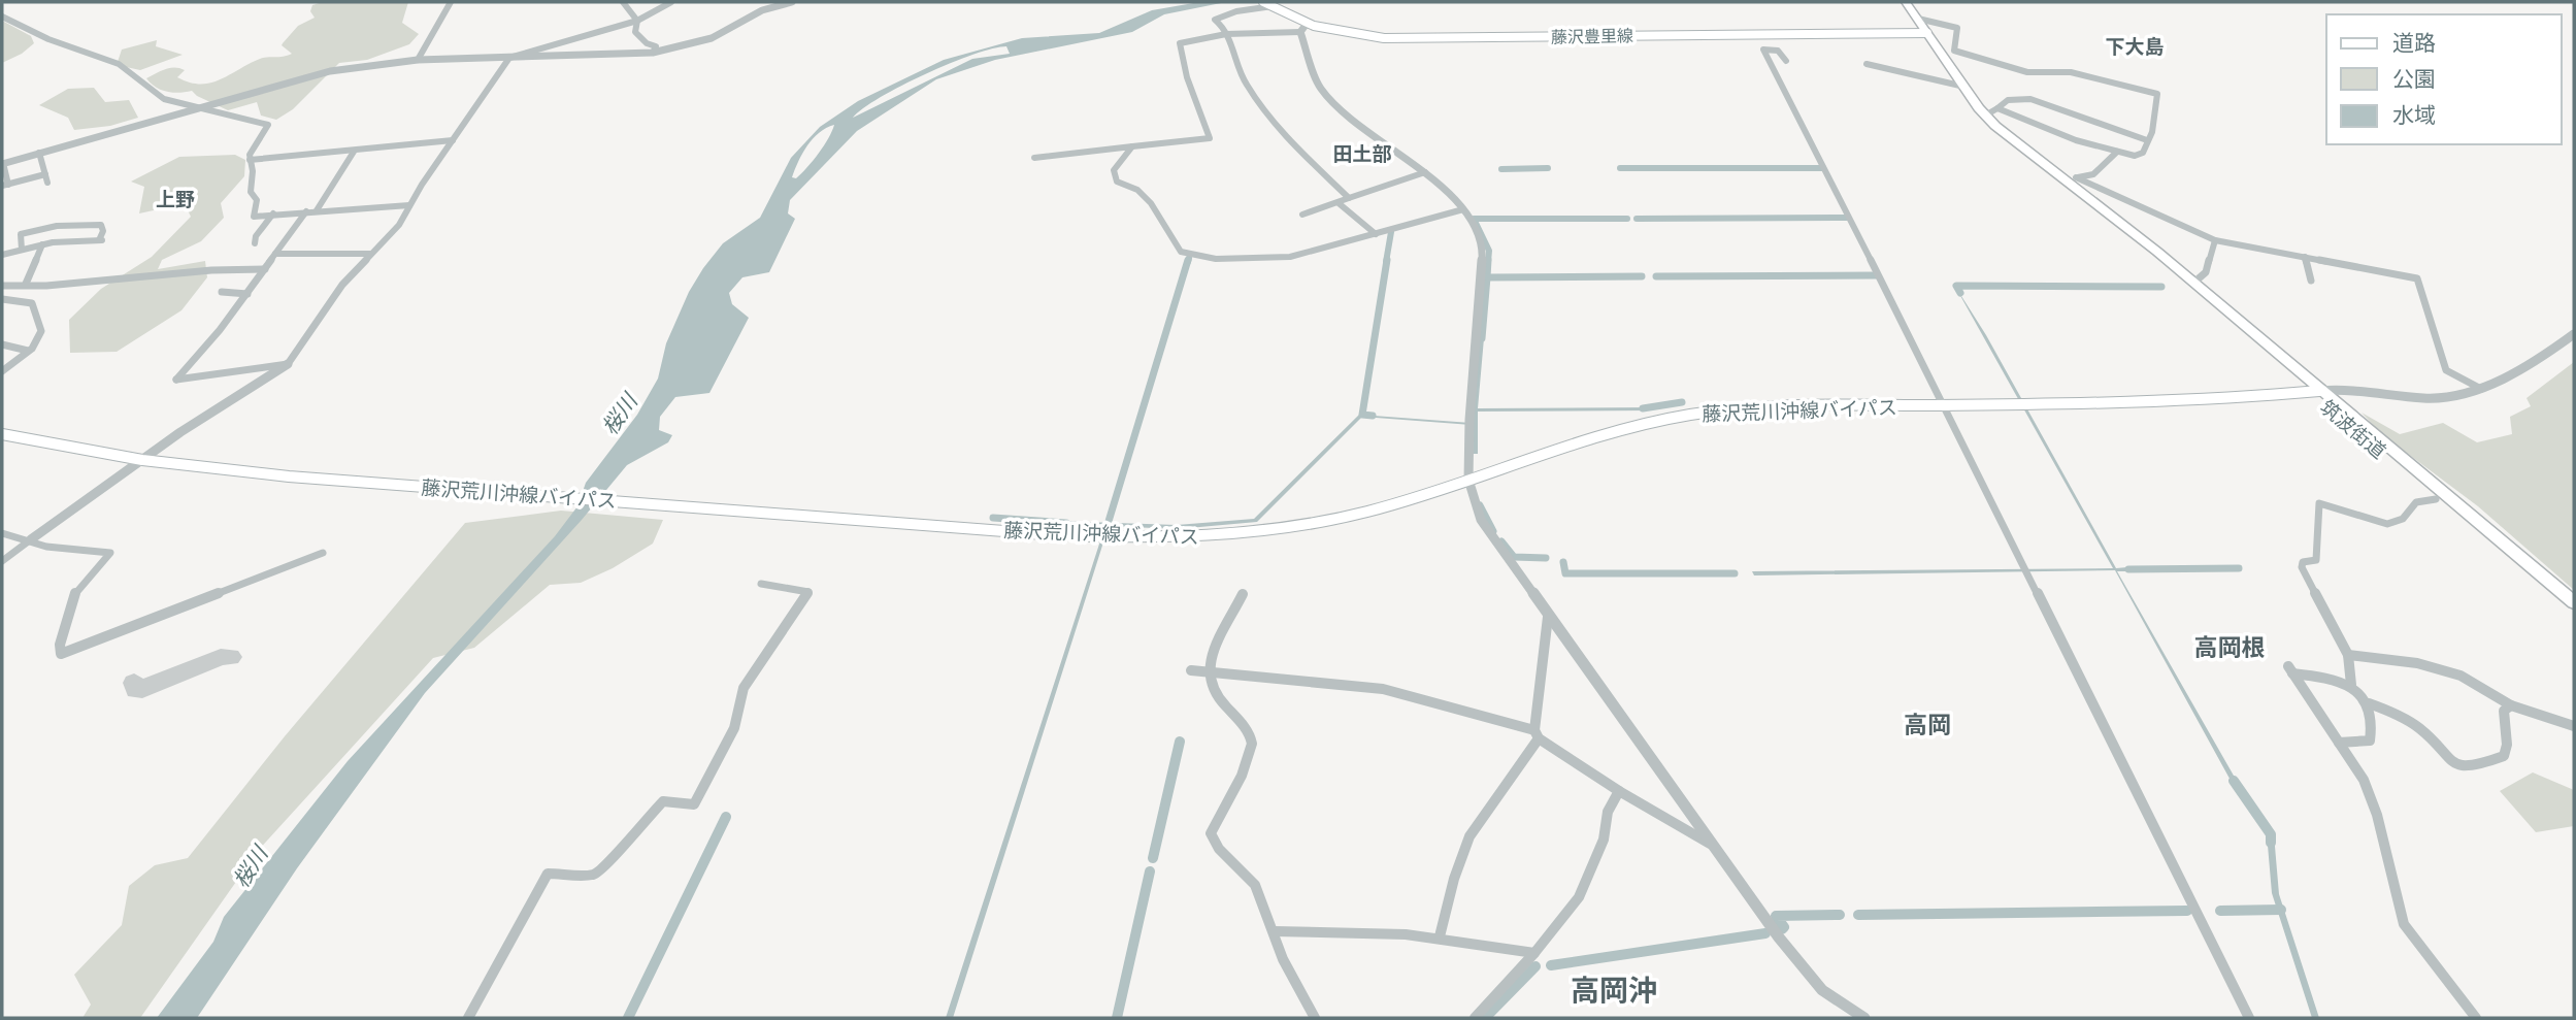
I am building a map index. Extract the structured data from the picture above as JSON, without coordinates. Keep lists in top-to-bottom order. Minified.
{"streets":{"highway":["筑波街道"],"main road":["藤沢豊里線","藤沢荒川沖線バイパス"]},"crossings":[["藤沢豊里線","筑波街道"],["藤沢荒川沖線バイパス","筑波街道"]],"districts":["下大島","田土部","上野","高岡根","高岡","高岡沖"],"water":["桜川"],"legend":["道路","公園","水域"]}
